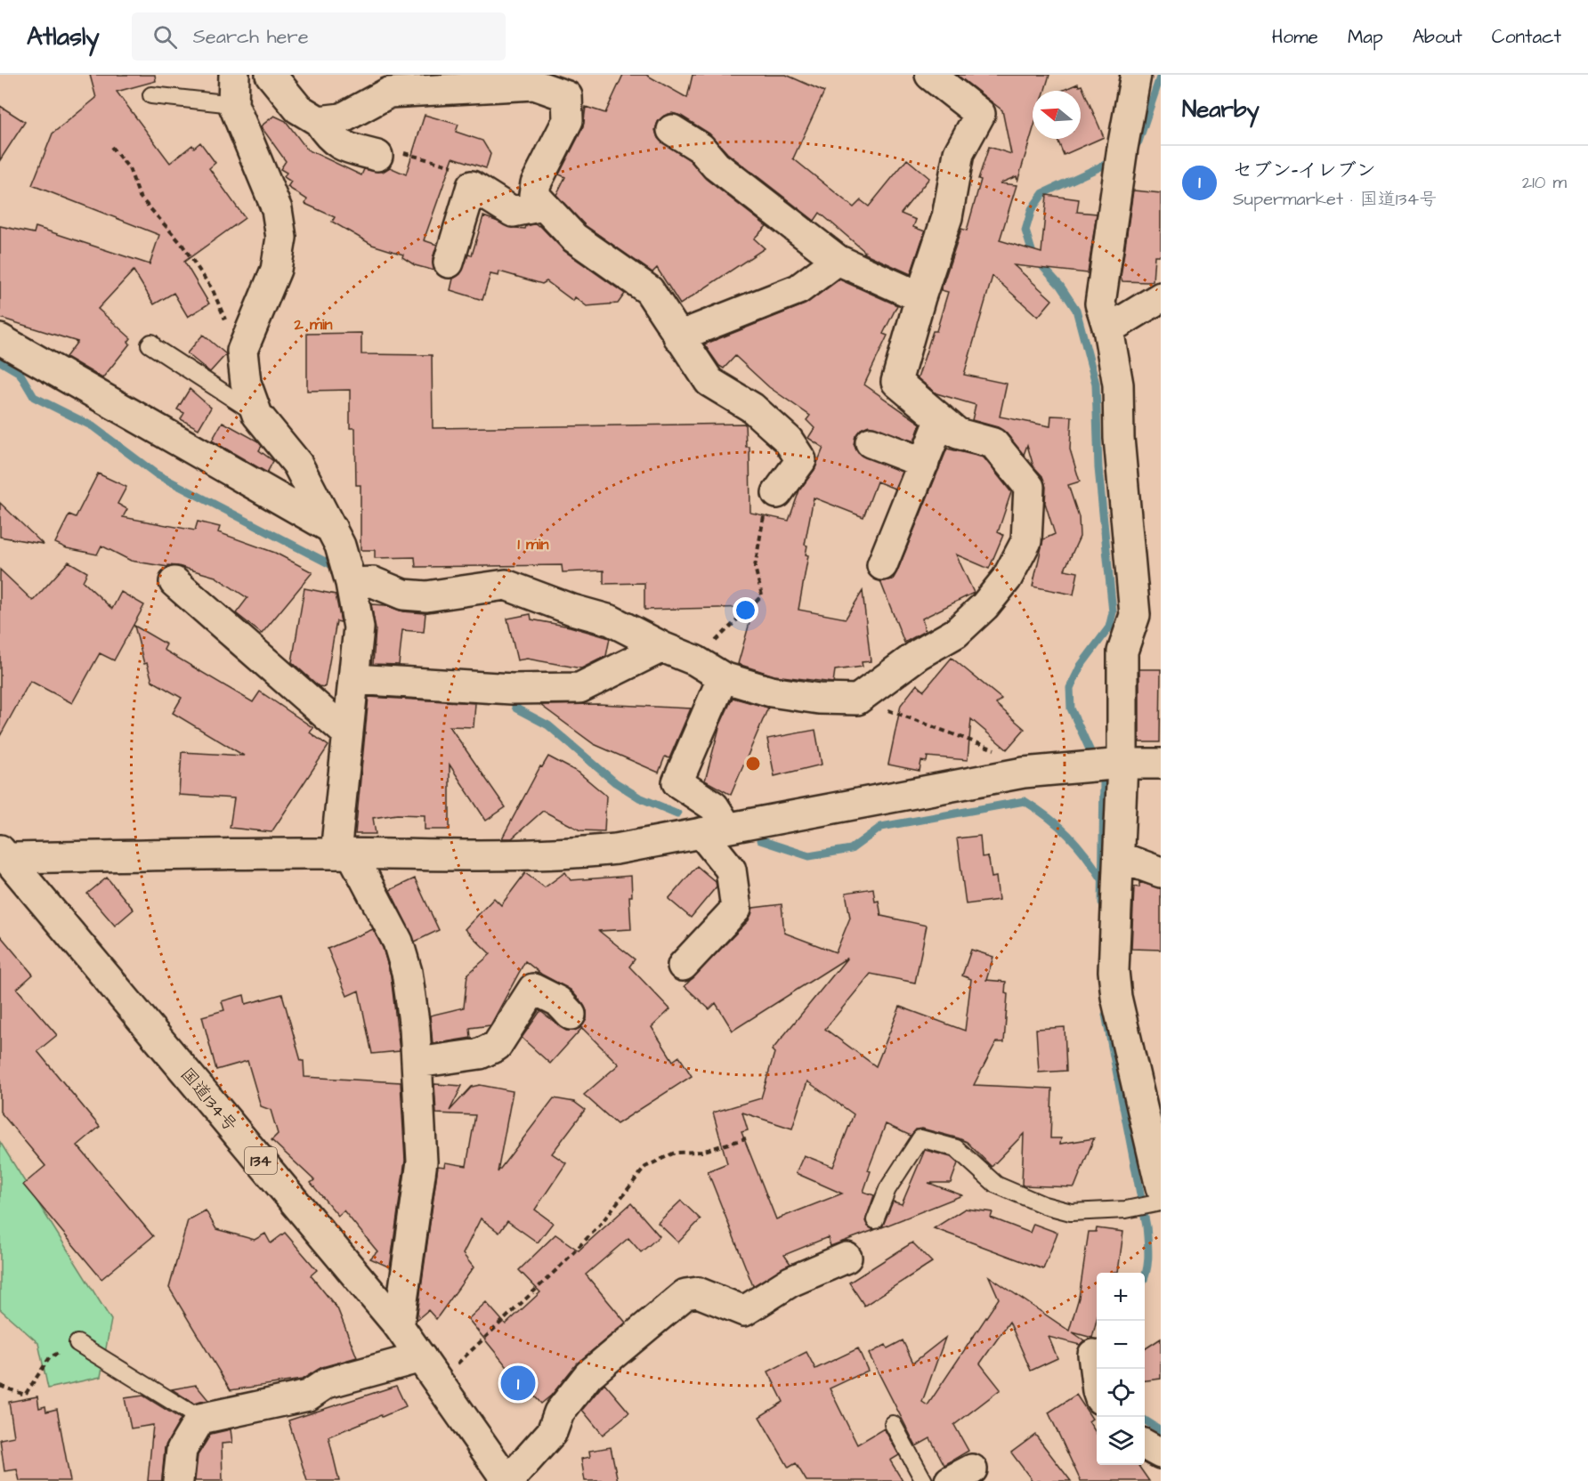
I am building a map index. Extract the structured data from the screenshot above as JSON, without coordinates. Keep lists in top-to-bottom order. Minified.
{"streets":{"main road":["国道134号","134"]},"north":"left","page":{"header":"Atlasly","search":"Search here","nav":["Home","Map","About","Contact"],"heading":"Nearby","list":[{"mark":"1","name":"セブン-イレブン","note":"Supermarket · 国道134号","value":"210 m"}],"map_buttons":["+","−"],"pins":"1"},"rings":["2 min","1 min"]}
